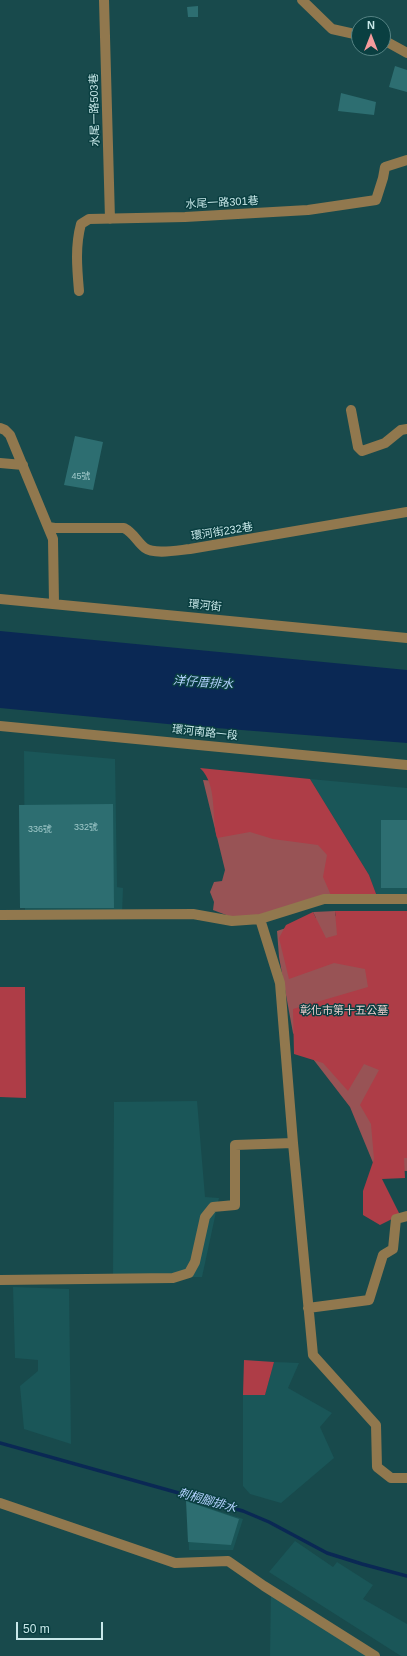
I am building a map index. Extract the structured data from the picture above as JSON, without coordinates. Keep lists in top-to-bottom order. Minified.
{"streets":{"street":["水尾一路503巷","水尾一路301巷","環河街232巷","環河街","環河南路一段"]},"crossings":[["水尾一路503巷","水尾一路301巷"]],"water":["洋仔厝排水","刺桐腳排水"],"parks":["彰化市第十五公墓"],"house_numbers":["45號","332號","336號"],"scale_bar":"50 m","north":"top"}
